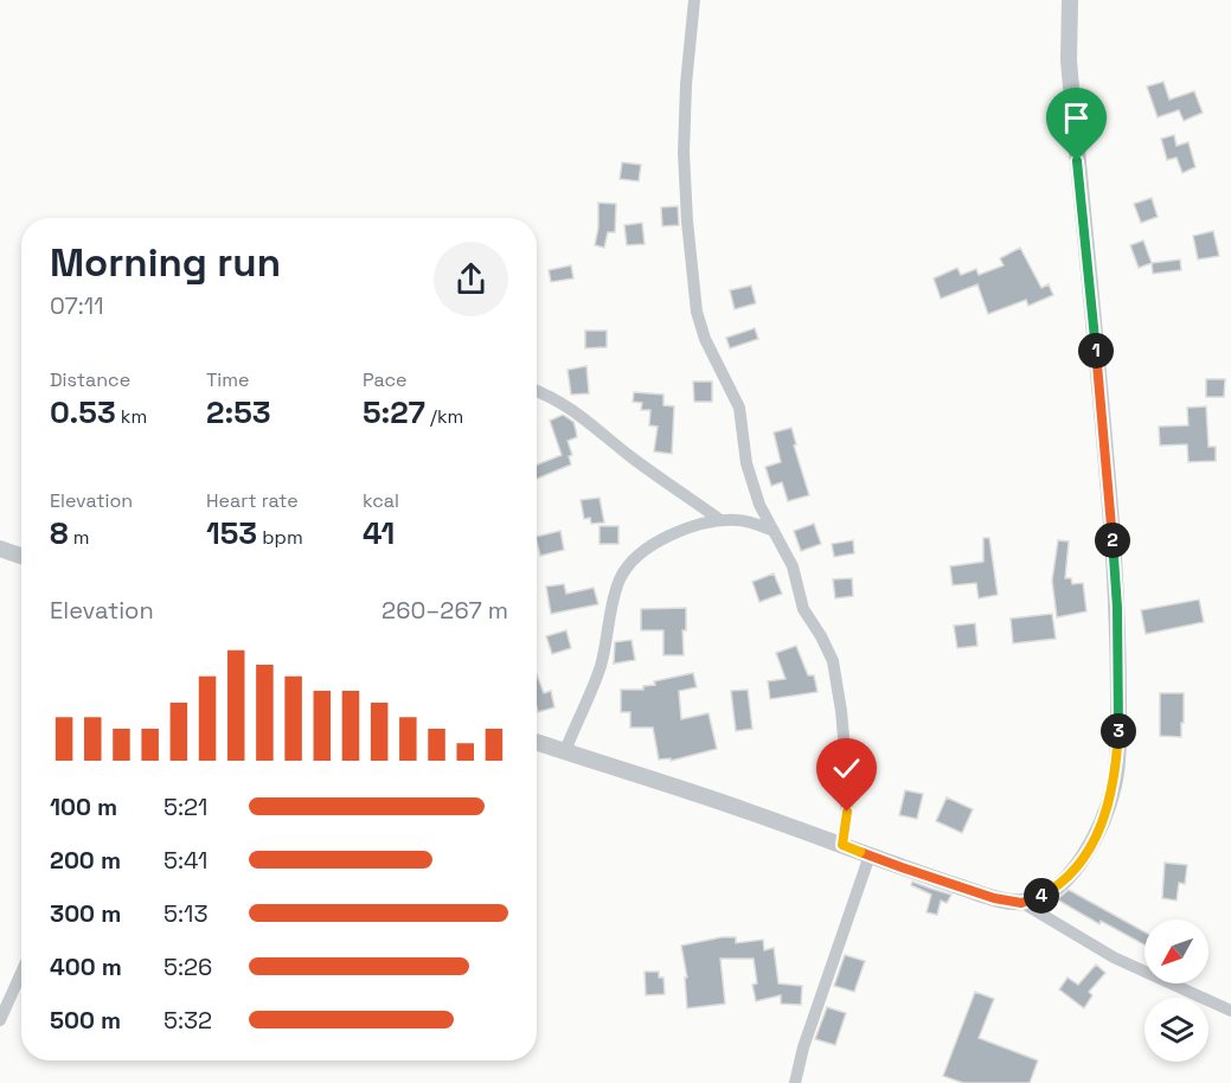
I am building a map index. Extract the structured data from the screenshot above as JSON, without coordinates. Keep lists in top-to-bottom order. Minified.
{"north":"bottom left","page":{"heading":["Morning run","07:11"],"pins":["1","2","3","4"],"stats":[["Distance","0.53 km"],["Time","2:53"],["Pace","5:27 /km"],["Elevation","8 m"],["Heart rate","153 bpm"],["kcal","41"]],"chart":["Elevation","260–267 m"],"list":[{"name":"100 m","note":"5:21"},{"name":"200 m","note":"5:41"},{"name":"300 m","note":"5:13"},{"name":"400 m","note":"5:26"},{"name":"500 m","note":"5:32"}]}}
